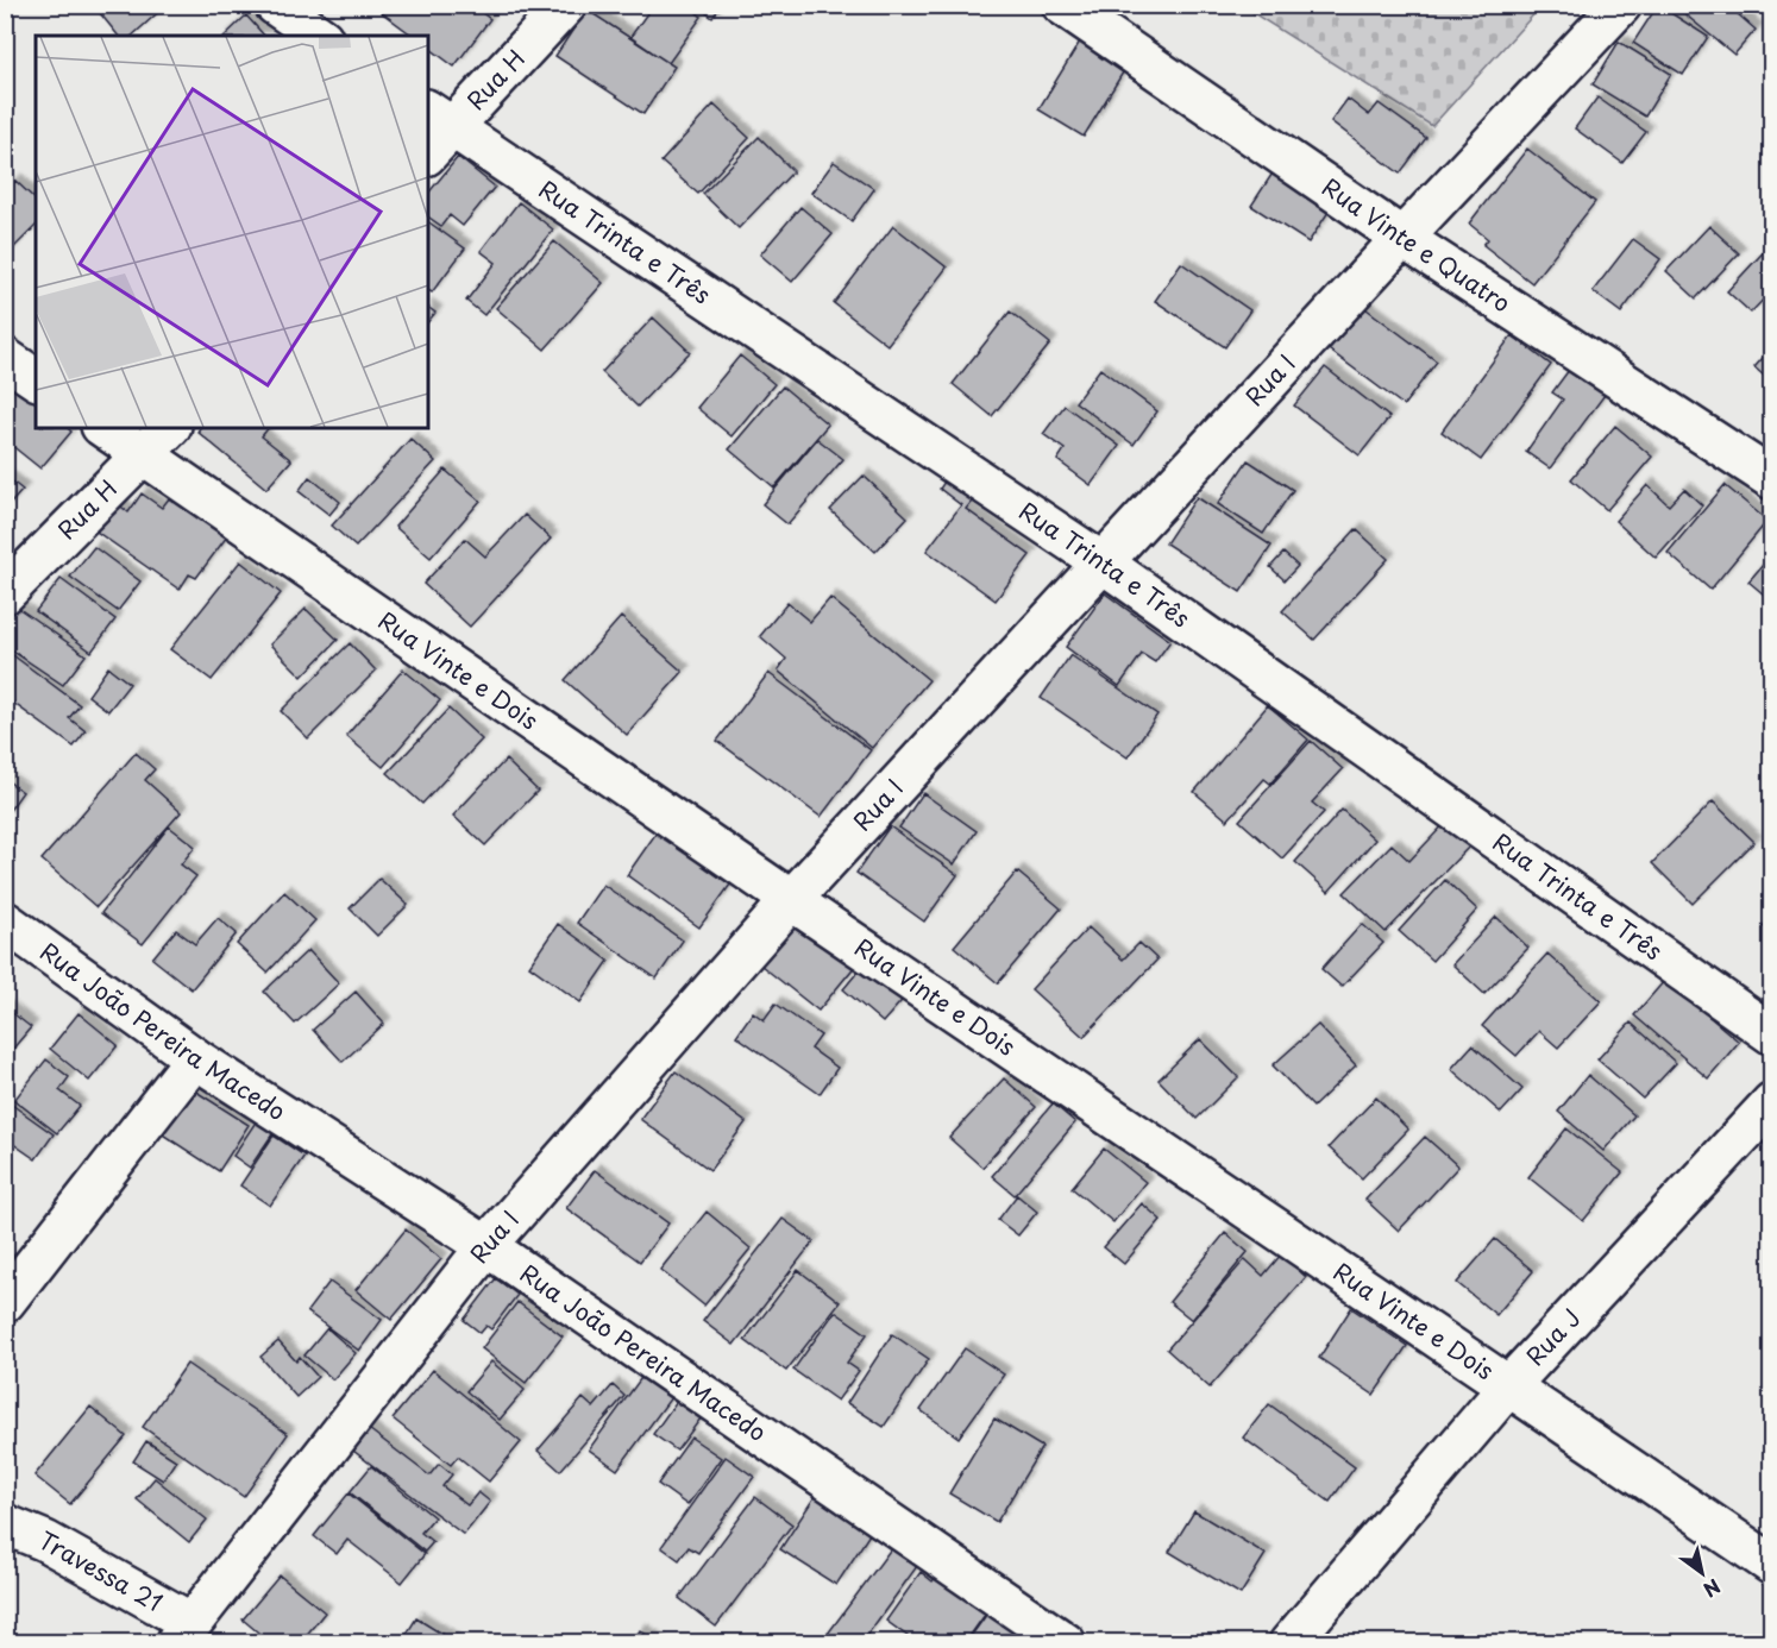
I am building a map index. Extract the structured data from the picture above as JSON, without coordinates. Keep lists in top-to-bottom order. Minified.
{"streets":{"street":["Rua H","Rua Trinta e Três","Rua Vinte e Quatro","Rua I","Rua Vinte e Dois","Rua João Pereira Macedo","Rua J","Travessa 21"]},"crossings":[["Rua H","Rua Trinta e Três"],["Rua H","Rua Vinte e Dois"],["Rua Trinta e Três","Rua I"],["Rua Vinte e Quatro","Rua I"],["Rua I","Rua Vinte e Dois"],["Rua I","Rua João Pereira Macedo"],["Rua I","Travessa 21"],["Rua Vinte e Dois","Rua J"]],"north":"bottom right"}
